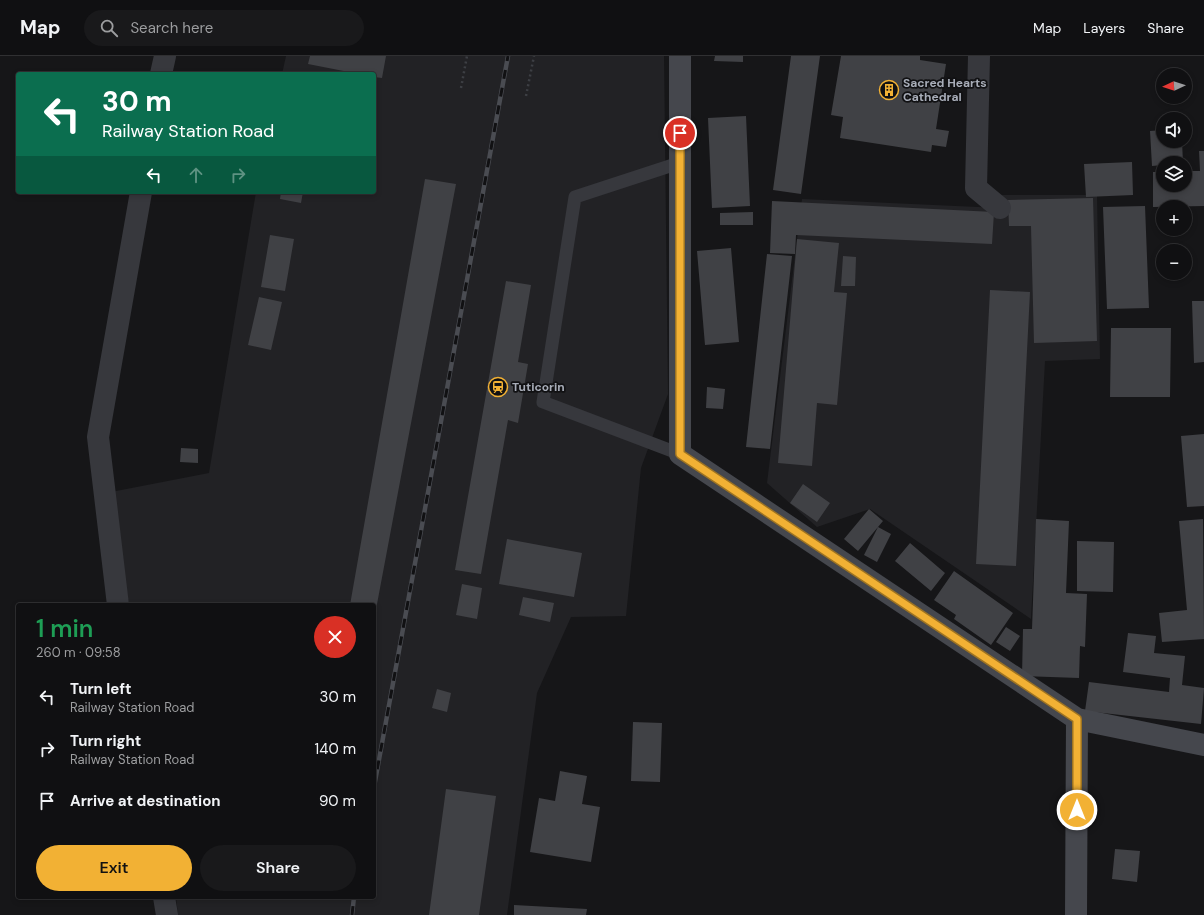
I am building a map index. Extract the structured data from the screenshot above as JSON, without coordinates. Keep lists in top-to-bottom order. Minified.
{"places":{"building":["Sacred Hearts Cathedral"],"station":["Tuticorin"]},"north":"left","page":{"header":"Map","search":"Search here","nav":["Map","Layers","Share"],"map_buttons":["+","−"],"turn":["30 m","Railway Station Road"],"heading":["1 min","260 m · 09:58"],"list":[{"name":"Turn left","note":"Railway Station Road","value":"30 m"},{"name":"Turn right","note":"Railway Station Road","value":"140 m"},{"name":"Arrive at destination","value":"90 m"}],"buttons":["Exit","Share"]}}
